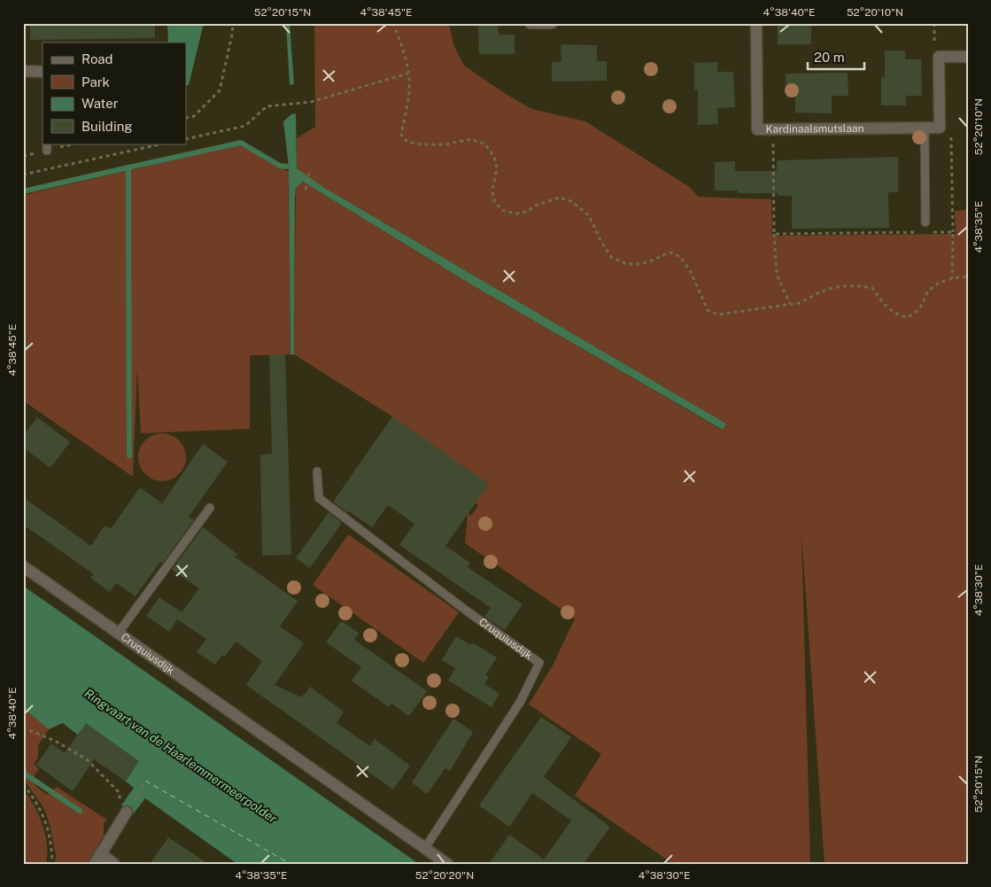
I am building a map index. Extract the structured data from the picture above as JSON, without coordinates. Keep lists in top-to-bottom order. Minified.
{"streets":{"street":["Kardinaalsmutslaan","Cruquiusdijk"]},"water":["Ringvaart van de Haarlemmermeerpolder"],"legend":["Road","Park","Water","Building"],"scale_bar":"20 m","coordinates":["52°20'15\"N","4°38'45\"E","4°38'40\"E","52°20'10\"N","4°38'35\"E","4°38'30\"E","52°20'20\"N"]}
